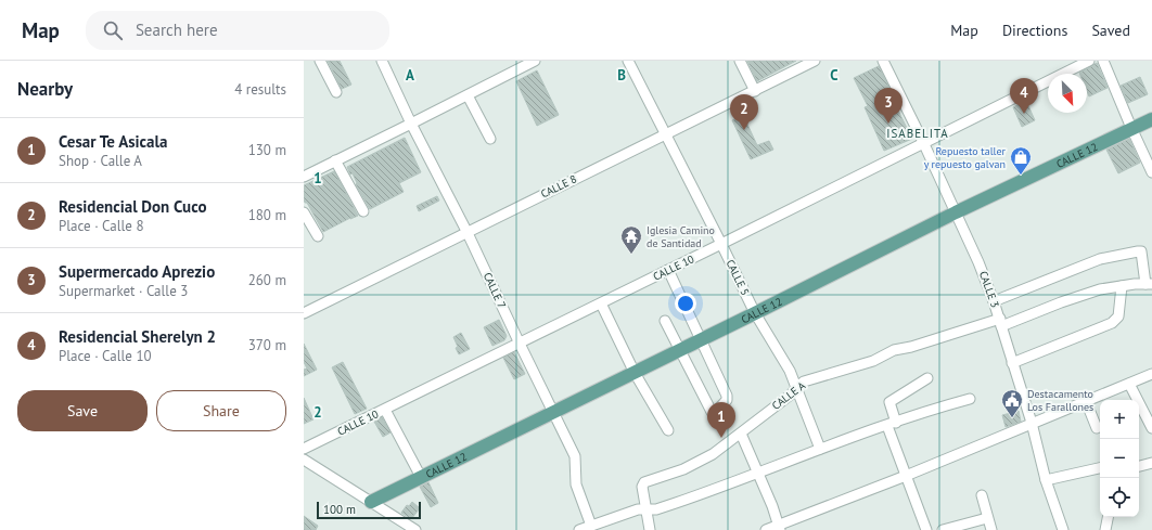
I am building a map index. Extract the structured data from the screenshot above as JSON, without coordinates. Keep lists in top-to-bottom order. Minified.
{"streets":{"main road":["CALLE 12"],"street":["CALLE 8","CALLE 10","CALLE 5","CALLE 3","CALLE 7","CALLE A"]},"crossings":[["CALLE 12","CALLE 5"],["CALLE 12","CALLE 3"],["CALLE 12","CALLE 7"],["CALLE 8","CALLE 5"],["CALLE 8","CALLE 7"],["CALLE 10","CALLE 5"],["CALLE 10","CALLE 3"],["CALLE 10","CALLE 7"],["CALLE 5","CALLE A"],["CALLE 3","CALLE A"]],"districts":["ISABELITA"],"places":{"shop":["Repuesto taller y repuesto galvan"],"temple":["Iglesia Camino de Santidad"],"public building":["Destacamento Los Farallones"]},"scale_bar":"100 m","north":"bottom right","page":{"header":"Map","search":"Search here","nav":["Map","Directions","Saved"],"heading":["Nearby","4 results"],"pins":["4","3","2","1"],"list":[{"mark":"1","name":"Cesar Te Asicala","note":"Shop · Calle A","value":"130 m"},{"mark":"2","name":"Residencial Don Cuco","note":"Place · Calle 8","value":"180 m"},{"mark":"3","name":"Supermercado Aprezio","note":"Supermarket · Calle 3","value":"260 m"},{"mark":"4","name":"Residencial Sherelyn 2","note":"Place · Calle 10","value":"370 m"}],"buttons":["Save","Share"],"map_buttons":["+","−"],"scale":"100 m"},"grid":{"columns":["A","B","C"],"rows":["1","2"]}}
